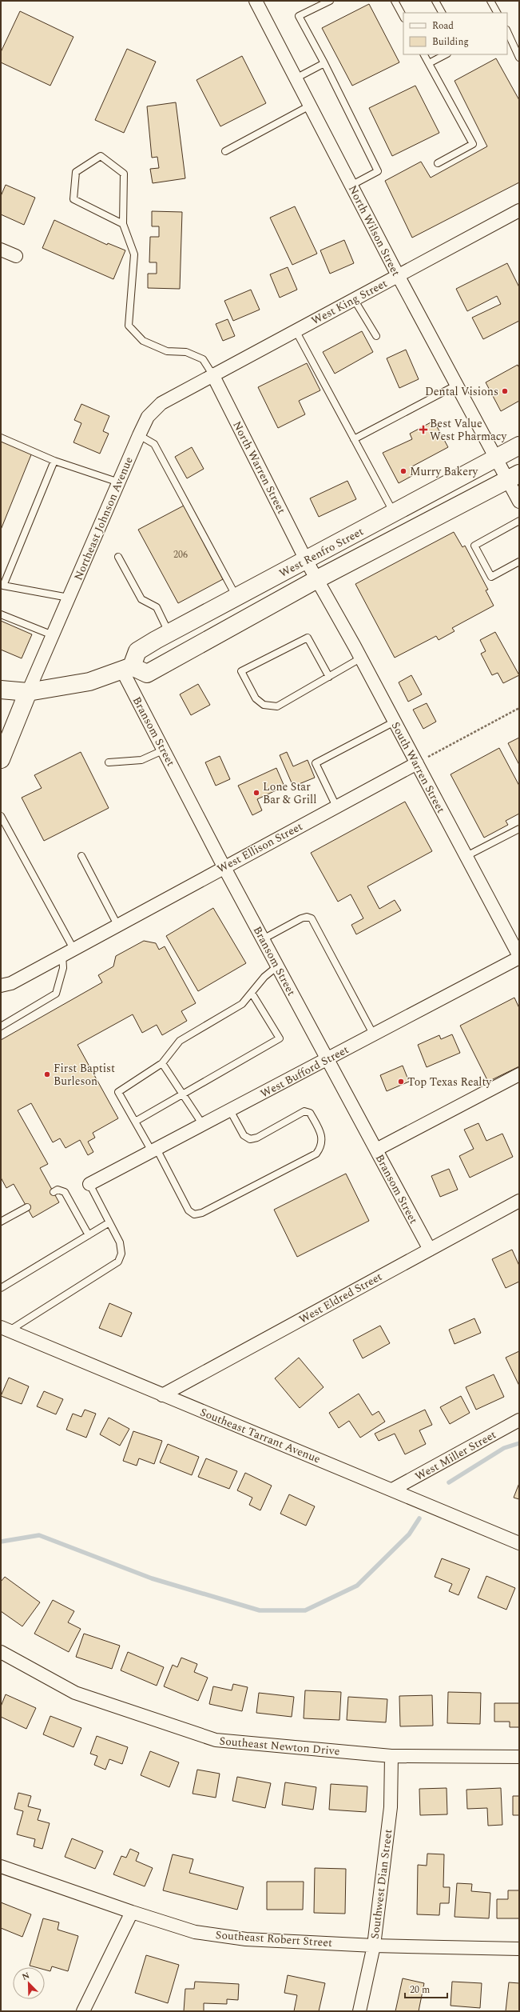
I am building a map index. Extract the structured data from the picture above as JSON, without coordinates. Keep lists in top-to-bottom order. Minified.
{"streets":{"main road":["West Renfro Street"],"street":["North Wilson Street","West King Street","North Warren Street","Northeast Johnson Avenue","Bransom Street","South Warren Street","West Ellison Street","West Bufford Street","West Eldred Street","Southeast Tarrant Avenue","West Miller Street","Southeast Newton Drive","Southwest Dian Street","Southeast Robert Street"]},"crossings":[["North Wilson Street","West King Street"],["North Wilson Street","West Renfro Street"],["West King Street","North Warren Street"],["West King Street","Northeast Johnson Avenue"],["North Warren Street","Northeast Johnson Avenue"],["North Warren Street","West Renfro Street"],["North Warren Street","South Warren Street"],["West Renfro Street","Bransom Street"],["West Renfro Street","South Warren Street"],["Bransom Street","West Ellison Street"],["Bransom Street","West Bufford Street"],["Bransom Street","West Eldred Street"],["South Warren Street","West Ellison Street"],["South Warren Street","West Bufford Street"],["West Eldred Street","Southeast Tarrant Avenue"],["Southeast Tarrant Avenue","West Miller Street"],["Southeast Newton Drive","Southwest Dian Street"],["Southwest Dian Street","Southeast Robert Street"]],"places":{"other":["Dental Visions","Murry Bakery","Lone Star Bar & Grill","First Baptist Burleson","Top Texas Realty"],"health":["Best Value West Pharmacy"]},"house_numbers":["206"],"legend":["Road","Building"],"scale_bar":"20 m","north":"top left"}
